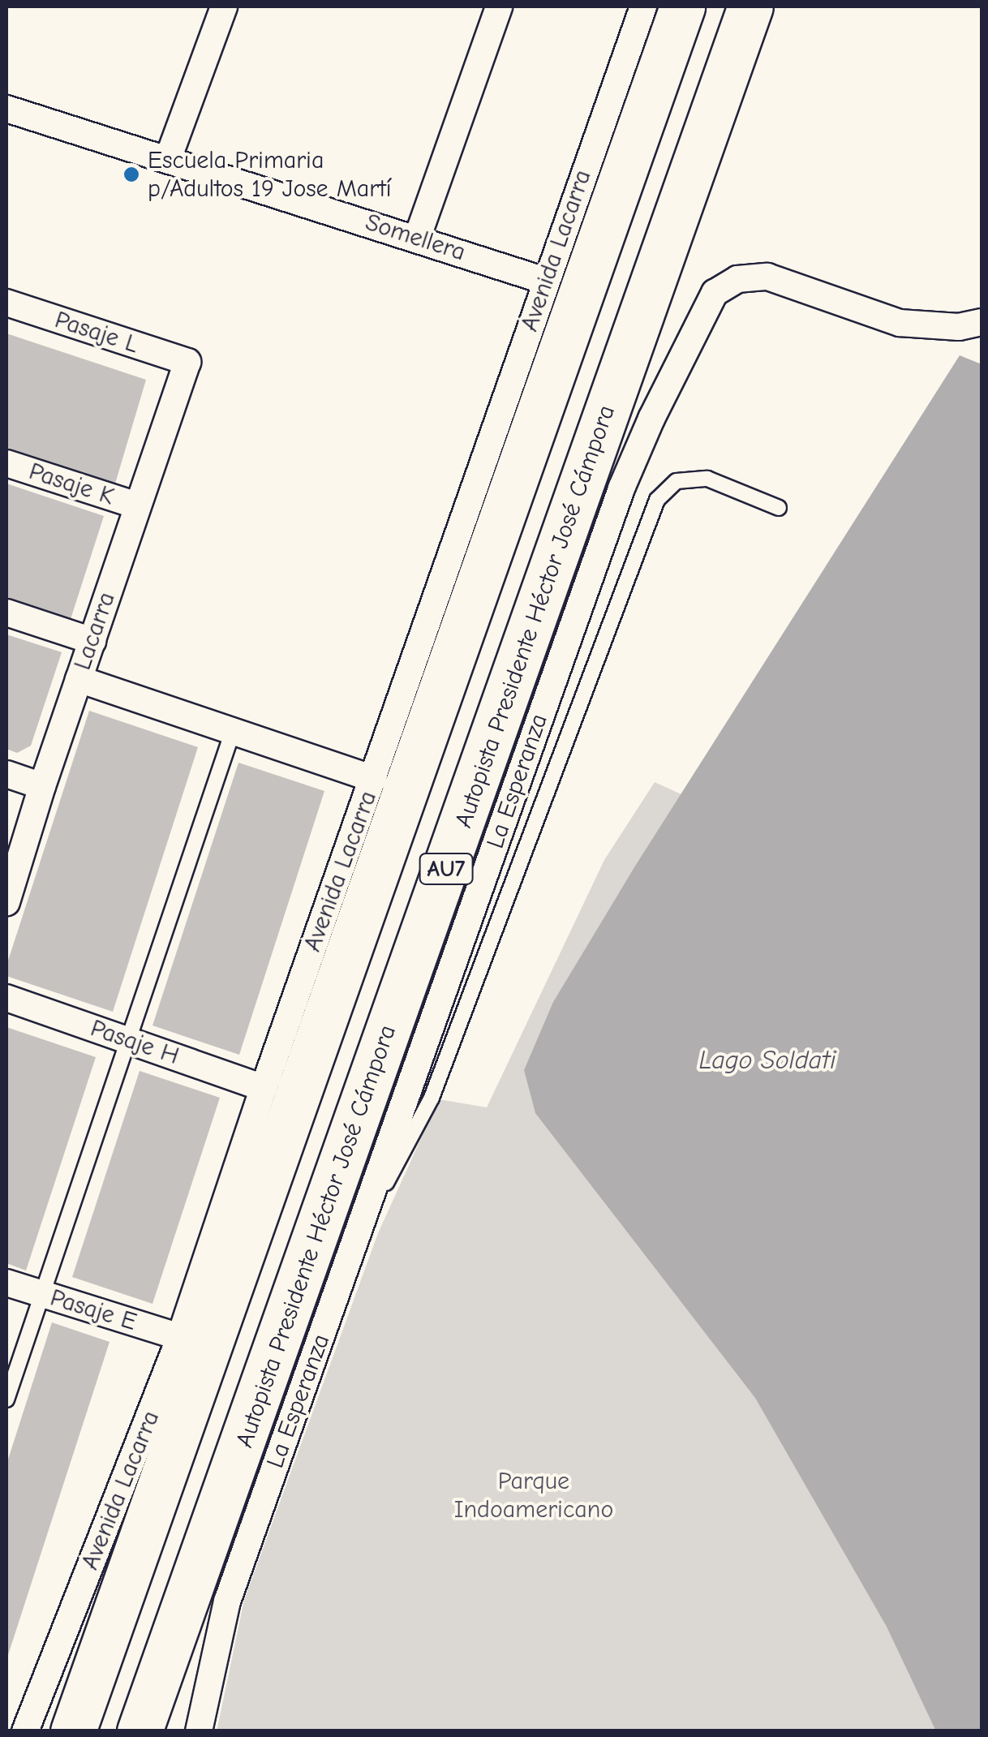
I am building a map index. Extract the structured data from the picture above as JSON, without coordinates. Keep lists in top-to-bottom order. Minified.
{"streets":{"highway":["Autopista Presidente Héctor José Cámpora","AU7"],"street":["Somellera","Avenida Lacarra","Pasaje L","Pasaje K","Lacarra","La Esperanza","Pasaje H","Pasaje E"]},"crossings":[["Somellera","Avenida Lacarra"],["Avenida Lacarra","Pasaje H"],["Avenida Lacarra","Pasaje E"],["Pasaje L","Lacarra"],["Pasaje K","Lacarra"]],"water":["Lago Soldati"],"parks":["Parque Indoamericano"],"places":["Escuela Primaria p/Adultos 19 Jose Martí"]}
